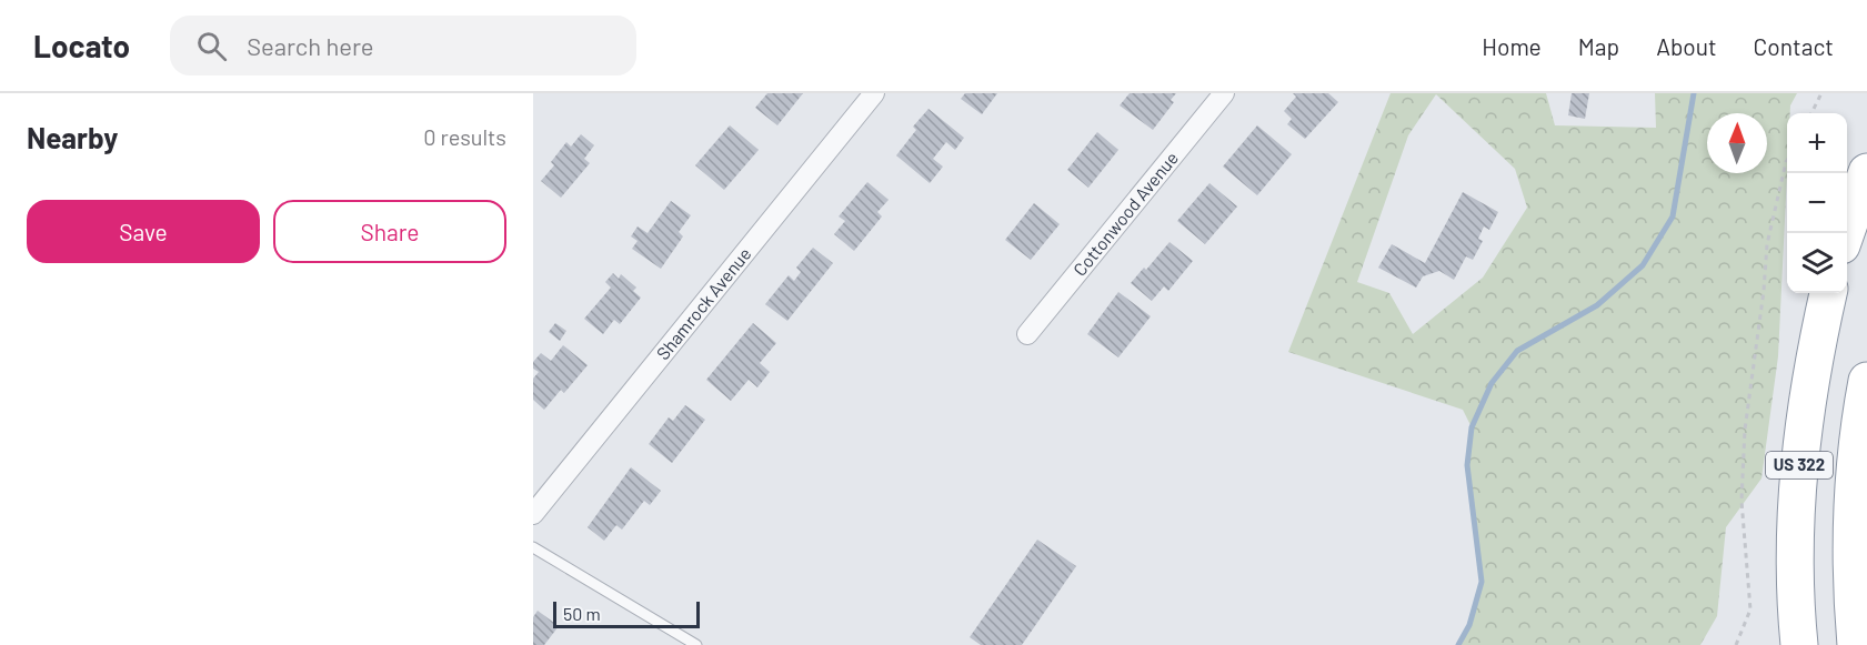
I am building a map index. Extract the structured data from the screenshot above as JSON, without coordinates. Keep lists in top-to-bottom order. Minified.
{"streets":{"highway":["US 322"],"street":["Cottonwood Avenue","Shamrock Avenue"]},"scale_bar":"50 m","north":"top","page":{"header":"Locato","search":"Search here","nav":["Home","Map","About","Contact"],"heading":["Nearby","0 results"],"map_buttons":["+","−"],"buttons":["Save","Share"],"scale":"50 m"}}
